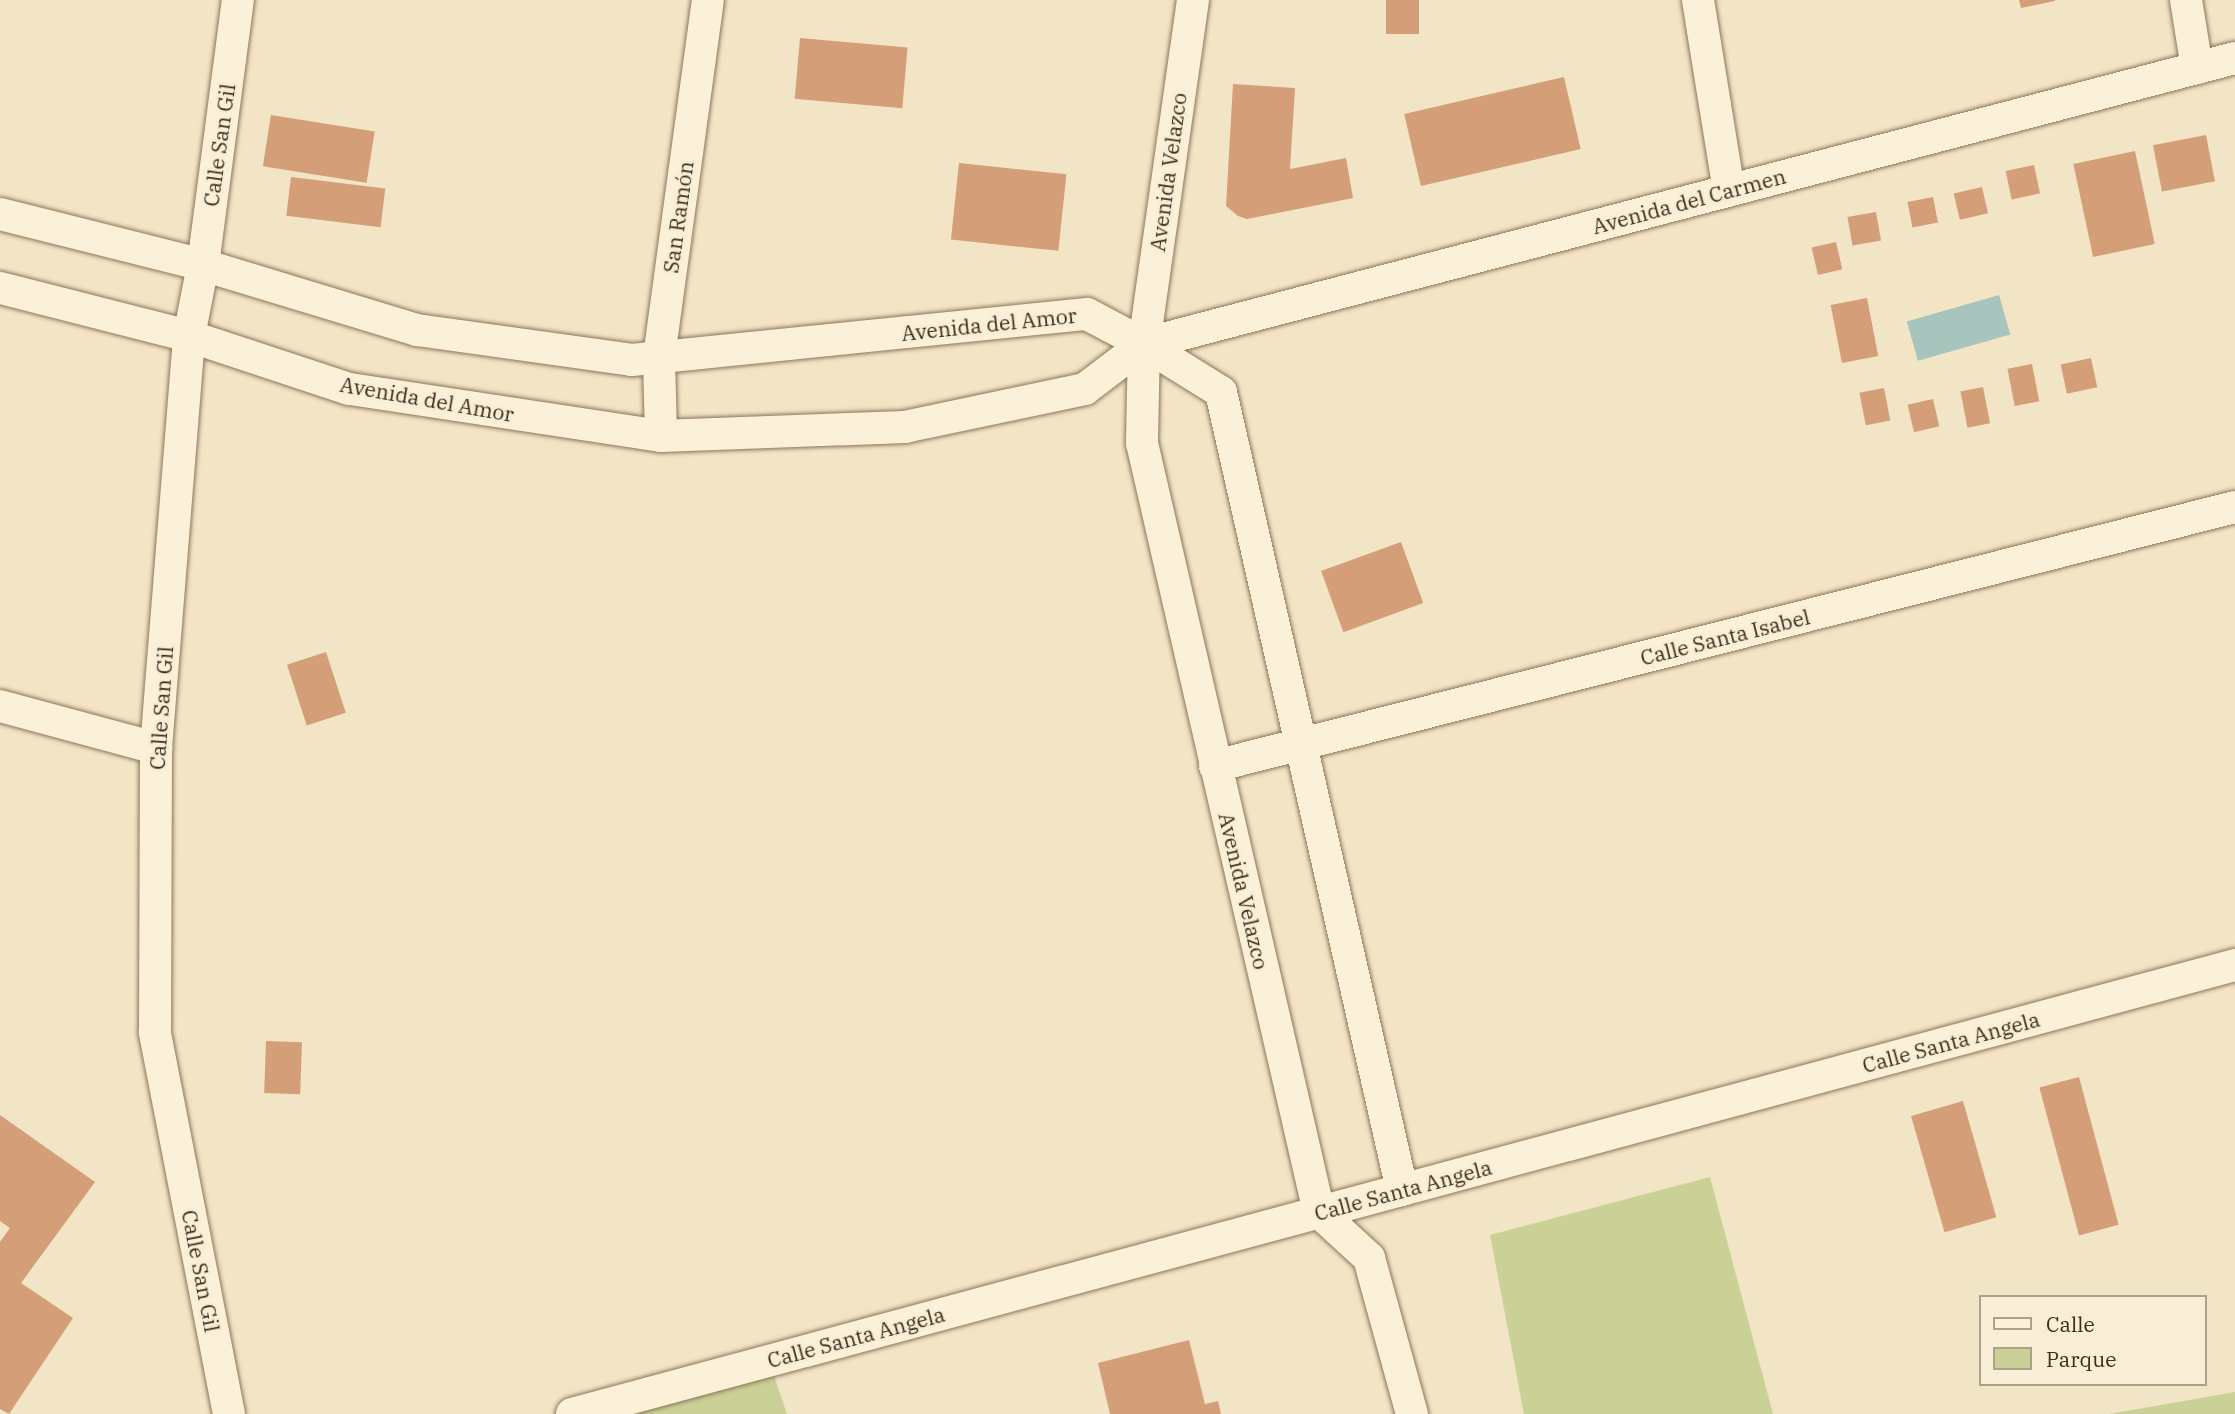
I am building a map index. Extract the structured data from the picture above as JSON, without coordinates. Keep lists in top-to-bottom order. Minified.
{"streets":{"street":["Calle San Gil","Avenida Velazco","Avenida del Carmen","San Ramón","Avenida del Amor","Calle Santa Isabel","Calle Santa Angela"]},"crossings":[["Calle San Gil","Avenida del Amor"],["Avenida Velazco","Avenida del Carmen"],["Avenida Velazco","Avenida del Amor"],["Avenida Velazco","Calle Santa Isabel"],["Avenida Velazco","Calle Santa Angela"],["Avenida del Carmen","Avenida del Amor"],["San Ramón","Avenida del Amor"]],"legend":["Calle","Parque"]}
